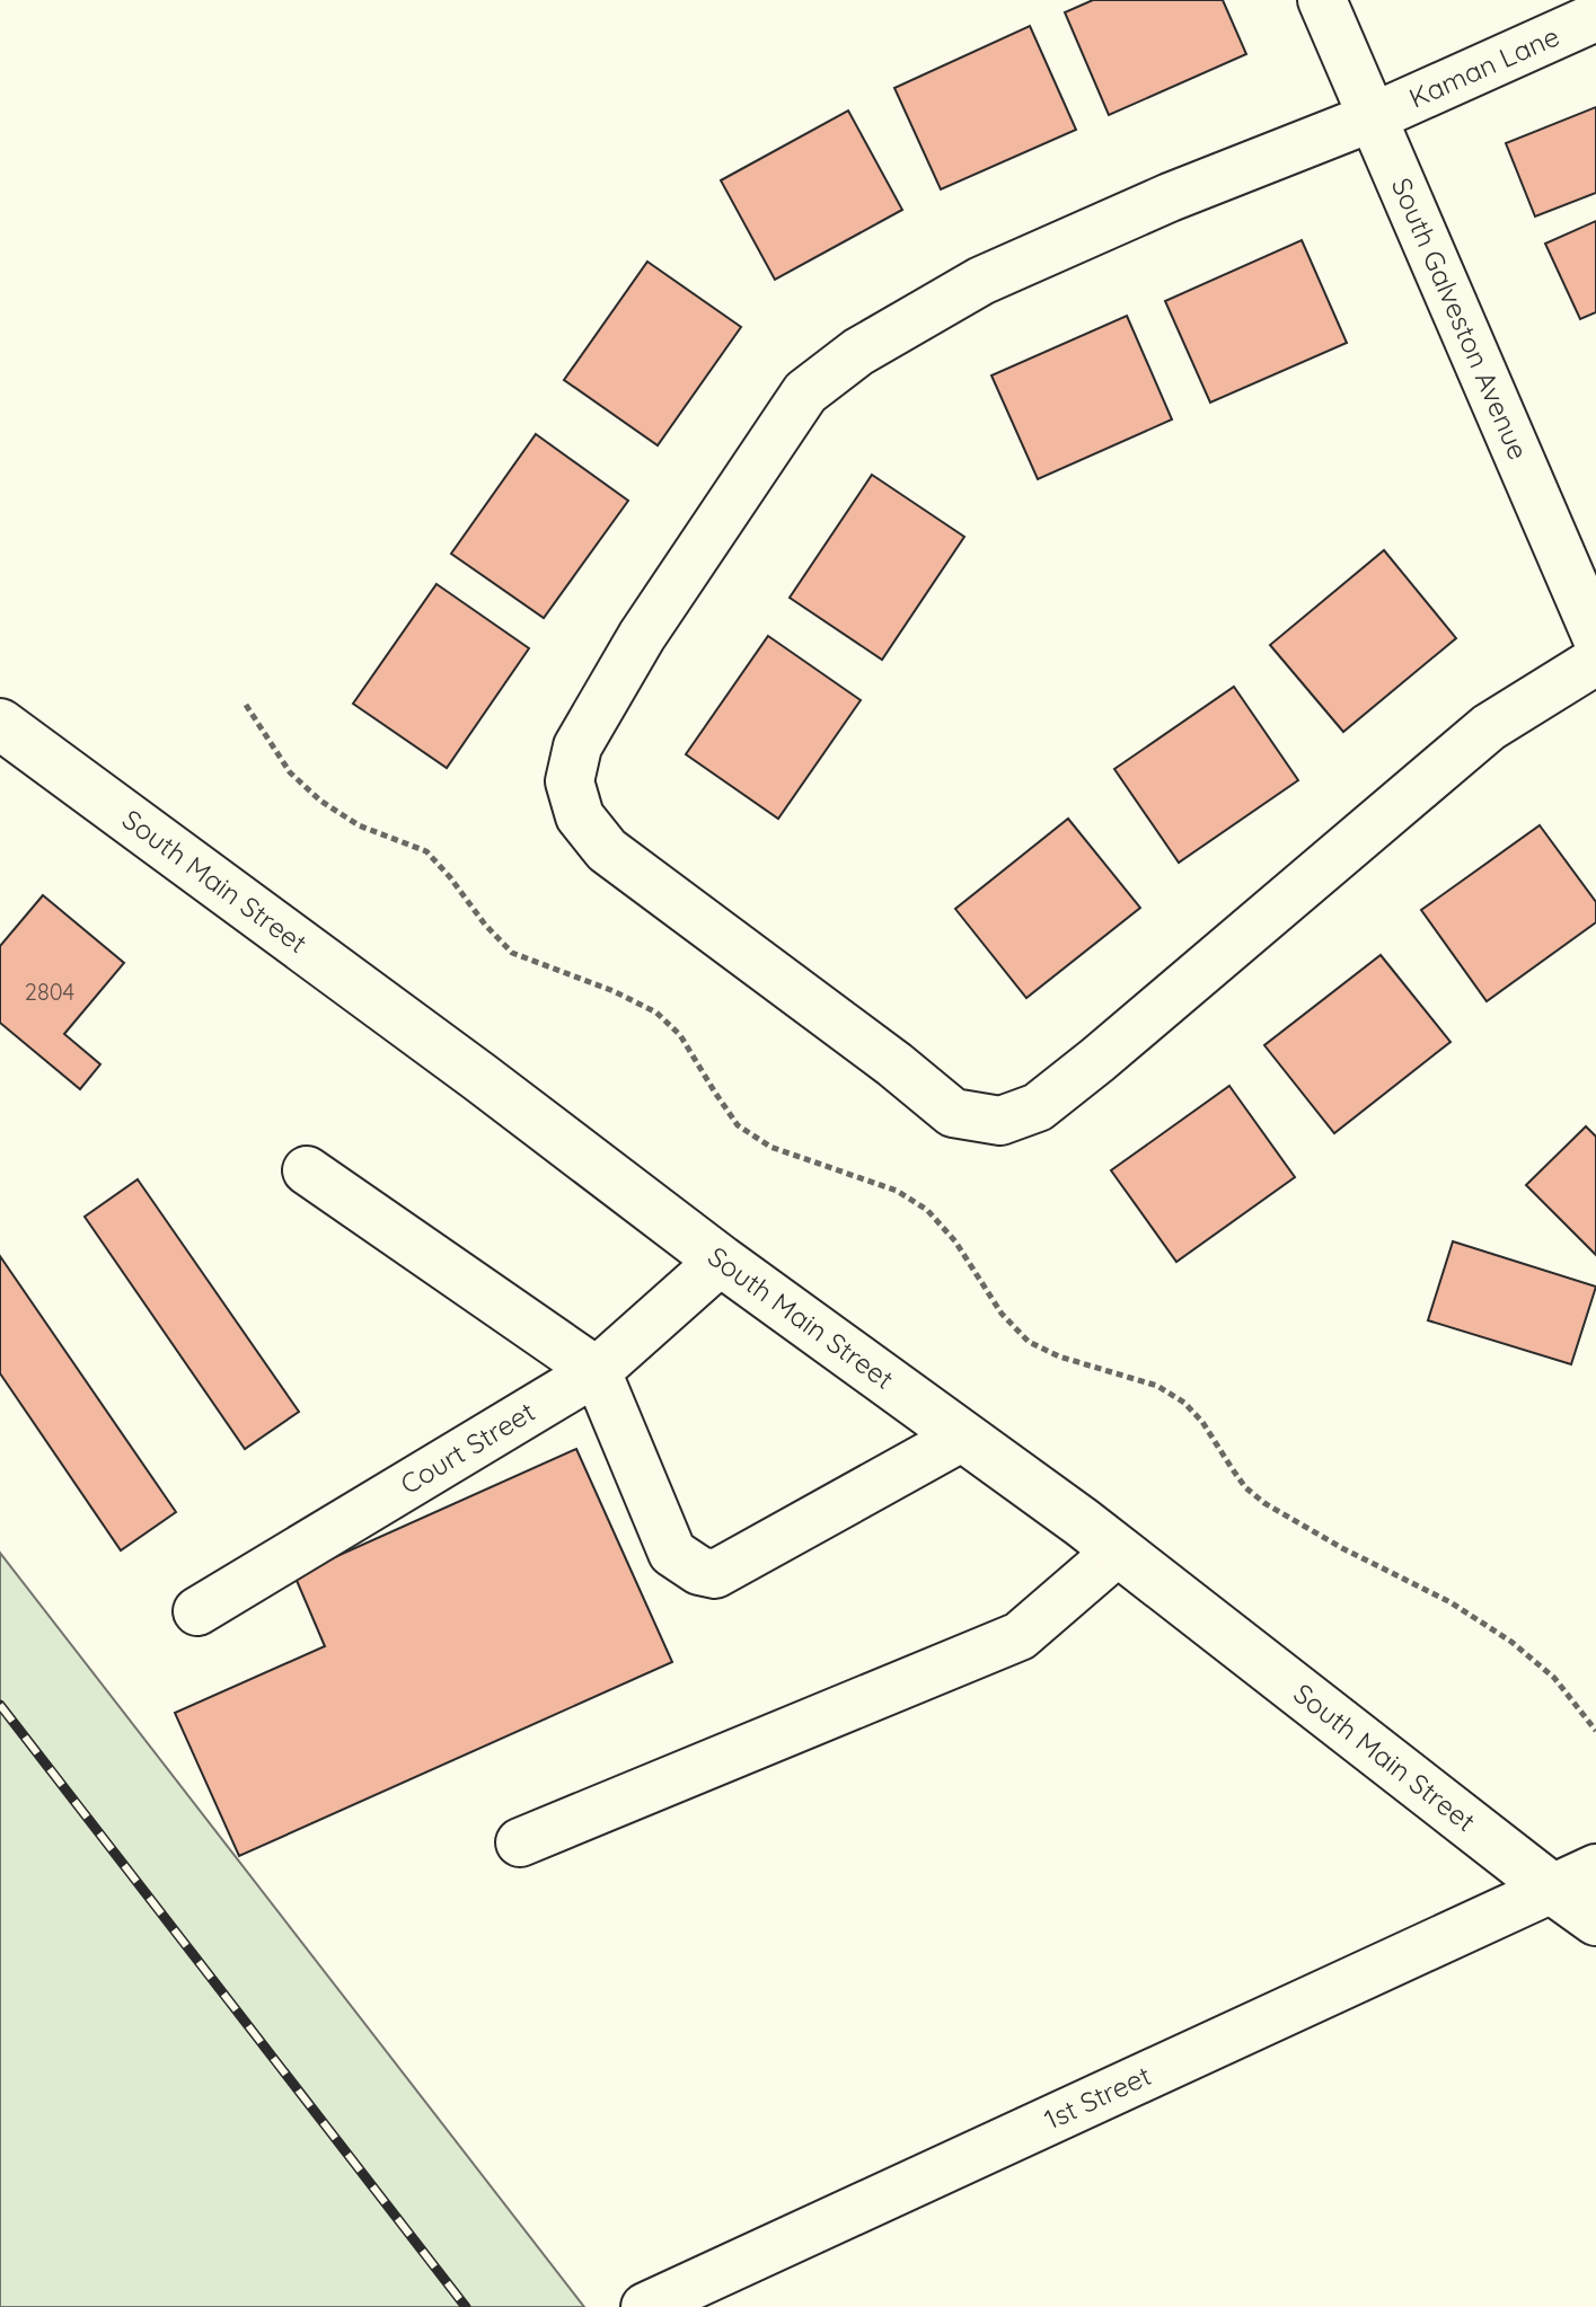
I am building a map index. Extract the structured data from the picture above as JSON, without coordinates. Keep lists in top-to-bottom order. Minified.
{"streets":{"main road":["South Main Street"],"street":["Kaman Lane","South Galveston Avenue","Court Street","1st Street"]},"crossings":[["Kaman Lane","South Galveston Avenue"],["South Main Street","Court Street"],["South Main Street","1st Street"]],"house_numbers":["2804"]}
